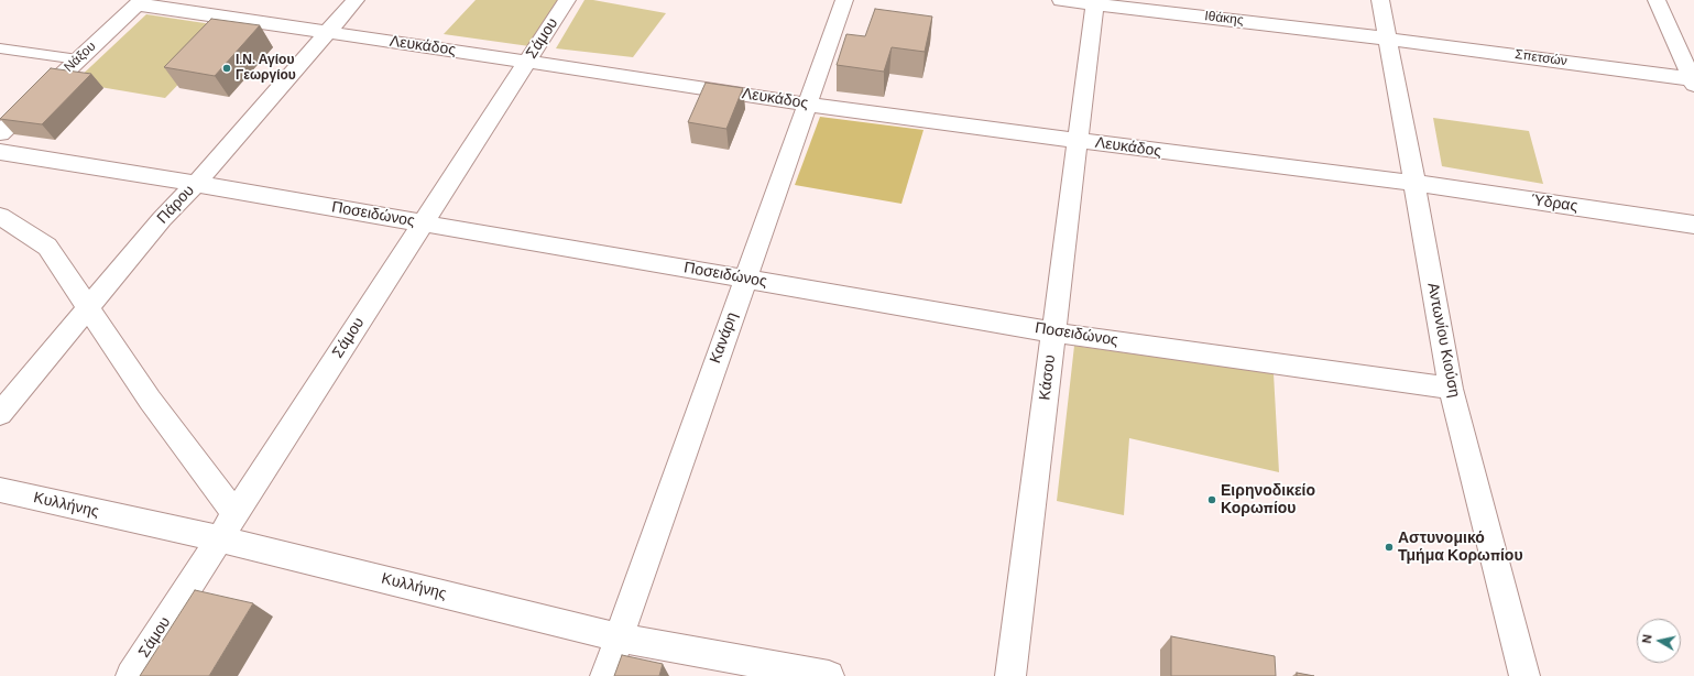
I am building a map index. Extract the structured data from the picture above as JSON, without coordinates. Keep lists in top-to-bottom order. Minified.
{"streets":{"street":["Ιθάκης","Σάμου","Λευκάδος","Νάξου","Σπετσών","Ύδρας","Πάρου","Ποσειδώνος","Κανάρη","Αντωνίου Κιούση","Κάσου","Κυλλήνης"]},"crossings":[["Ιθάκης","Σπετσών"],["Ιθάκης","Αντωνίου Κιούση"],["Ιθάκης","Κάσου"],["Σάμου","Λευκάδος"],["Σάμου","Ποσειδώνος"],["Σάμου","Κυλλήνης"],["Λευκάδος","Νάξου"],["Λευκάδος","Ύδρας"],["Λευκάδος","Πάρου"],["Λευκάδος","Κανάρη"],["Λευκάδος","Αντωνίου Κιούση"],["Λευκάδος","Κάσου"],["Σπετσών","Αντωνίου Κιούση"],["Ύδρας","Αντωνίου Κιούση"],["Πάρου","Ποσειδώνος"],["Ποσειδώνος","Κανάρη"],["Ποσειδώνος","Αντωνίου Κιούση"],["Ποσειδώνος","Κάσου"],["Κανάρη","Κυλλήνης"]],"places":["Ι.Ν. Αγίου Γεωργίου","Ειρηνοδικείο Κορωπίου","Αστυνομικό Τμήμα Κορωπίου"],"north":"left"}
